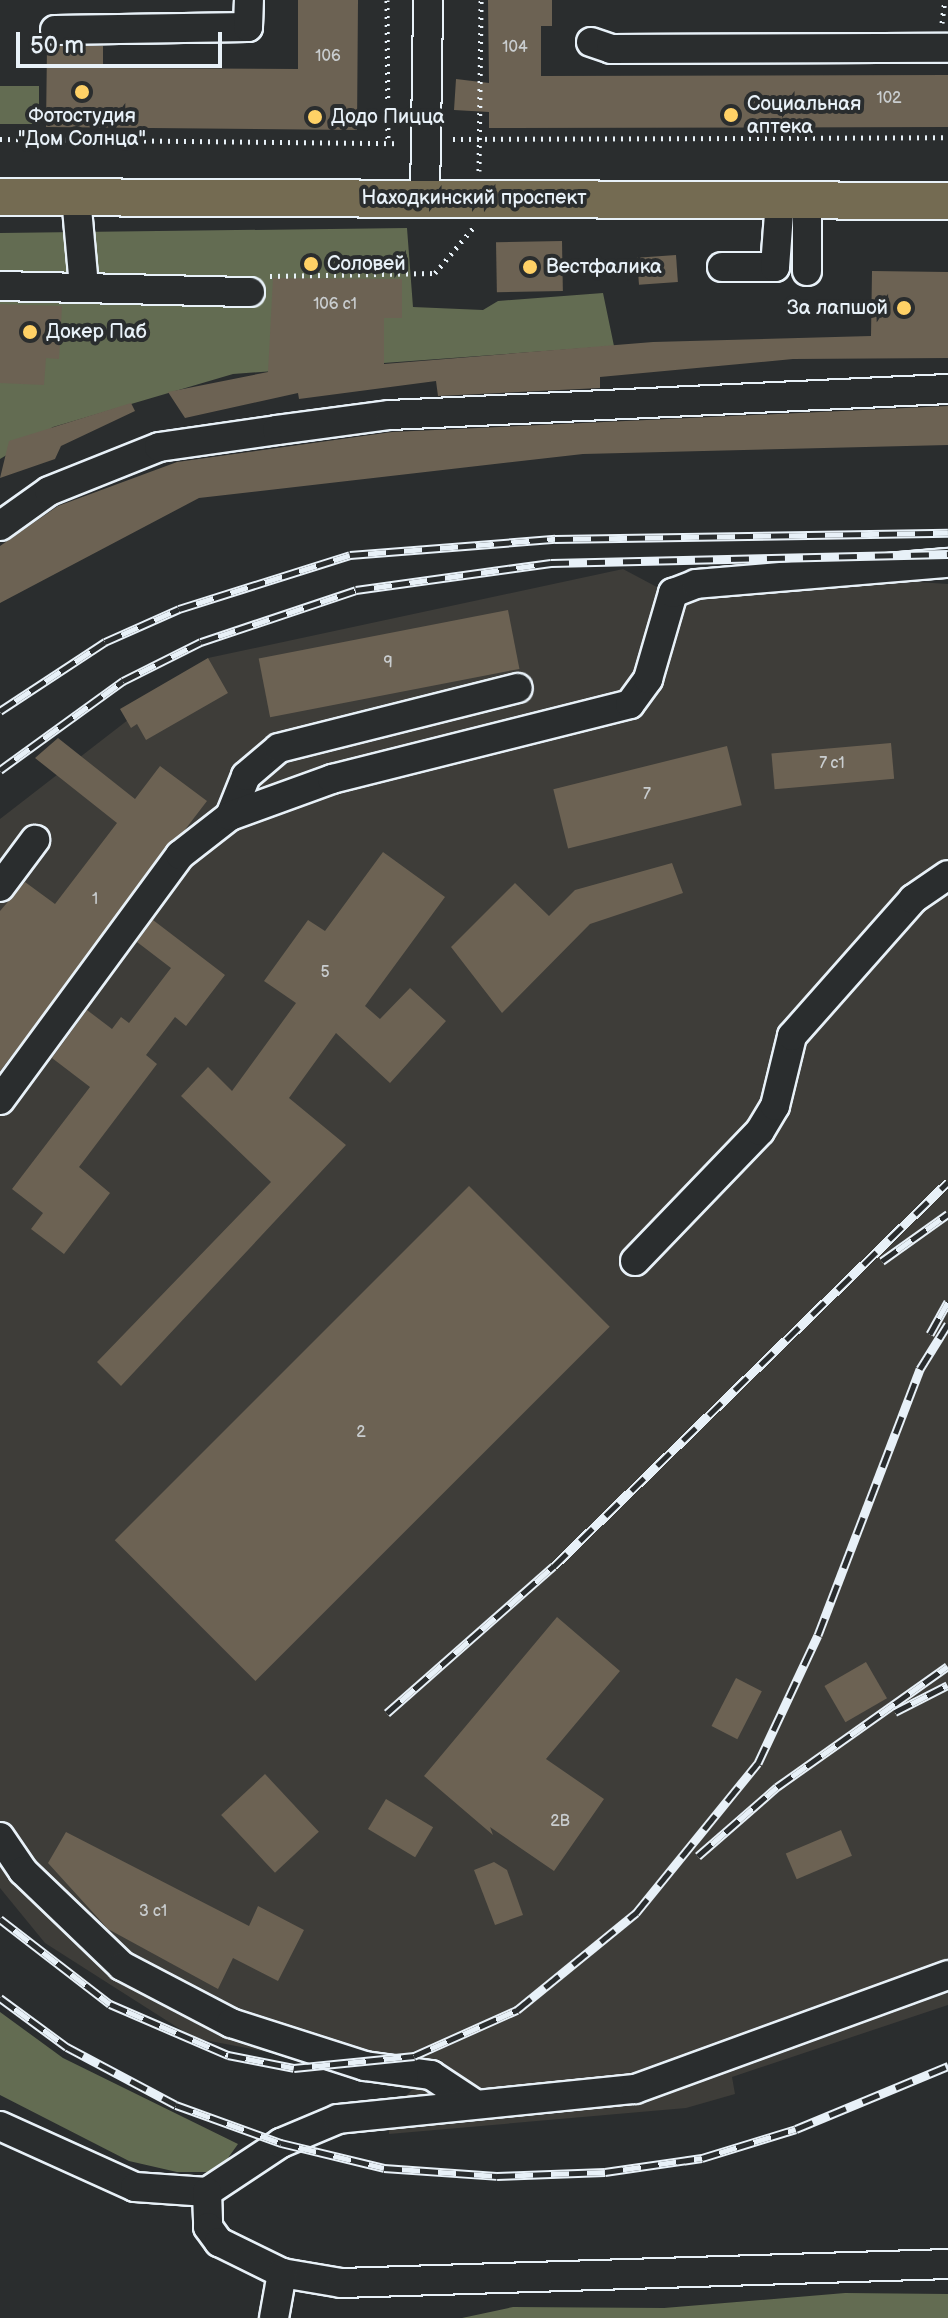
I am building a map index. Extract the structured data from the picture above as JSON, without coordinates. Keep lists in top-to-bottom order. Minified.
{"streets":{"main road":["Находкинский проспект"]},"places":["Фотостудия \"Дом Солнца\"","Социальная аптека","Додо Пицца","Соловей","Вестфалика","За лапшой","Докер Паб"],"house_numbers":["104","106","102","106 с1","9","7 с1","7","1","5","2","2В","3 с1"],"scale_bar":"50 m"}
